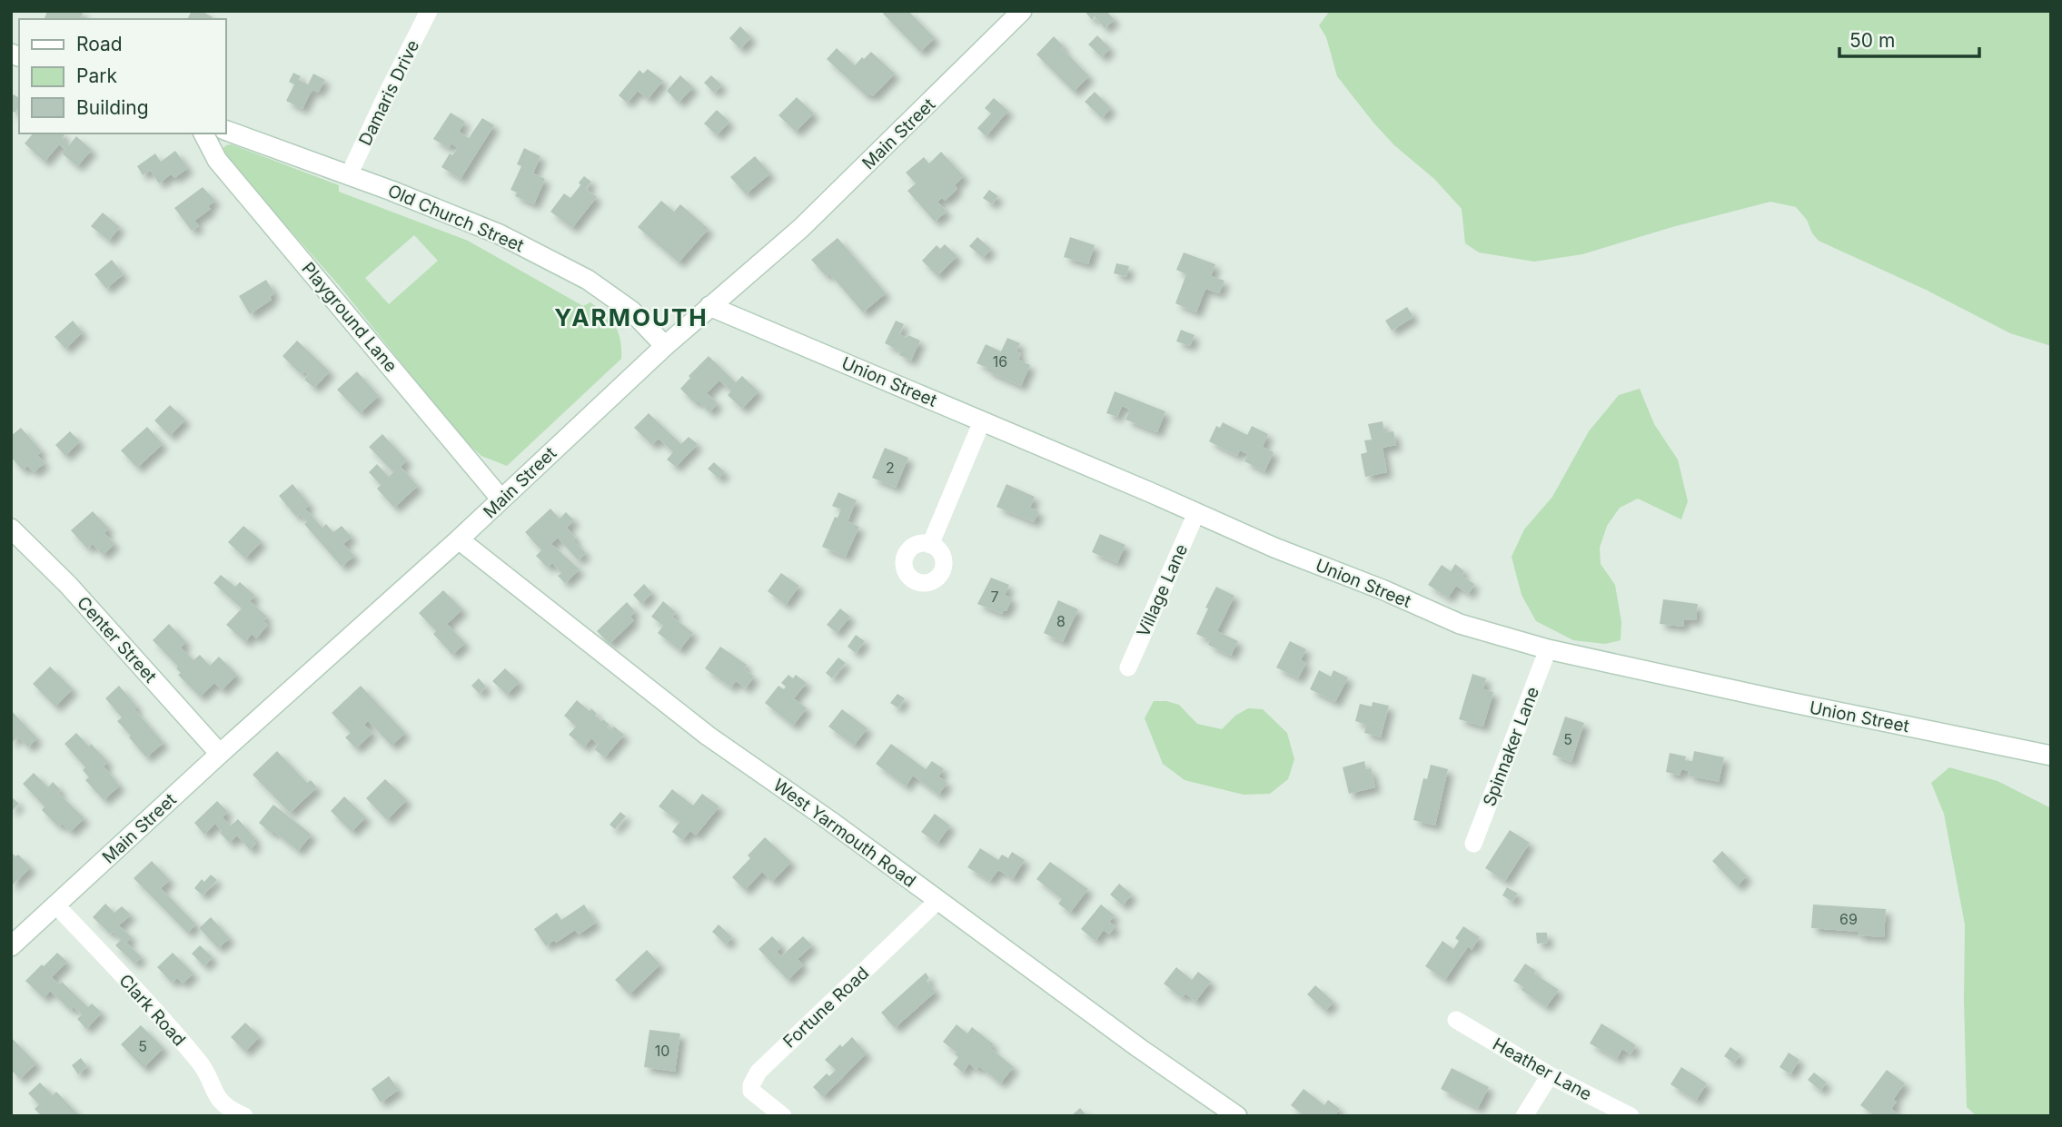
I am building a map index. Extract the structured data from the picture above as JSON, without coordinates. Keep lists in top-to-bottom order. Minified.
{"streets":{"main road":["Main Street","Old Church Street","Playground Lane","Union Street","Center Street","West Yarmouth Road"],"street":["Damaris Drive","Village Lane","Spinnaker Lane","Fortune Road","Clark Road","Heather Lane"]},"crossings":[["Damaris Drive","Old Church Street"],["Main Street","Old Church Street"],["Main Street","Playground Lane"],["Main Street","Union Street"],["Main Street","Center Street"],["Main Street","West Yarmouth Road"],["Main Street","Clark Road"],["Union Street","Village Lane"],["Union Street","Spinnaker Lane"],["West Yarmouth Road","Fortune Road"]],"districts":["YARMOUTH"],"house_numbers":["16","2","7","8","5","69","5","10"],"legend":["Road","Park","Building"],"scale_bar":"50 m"}
